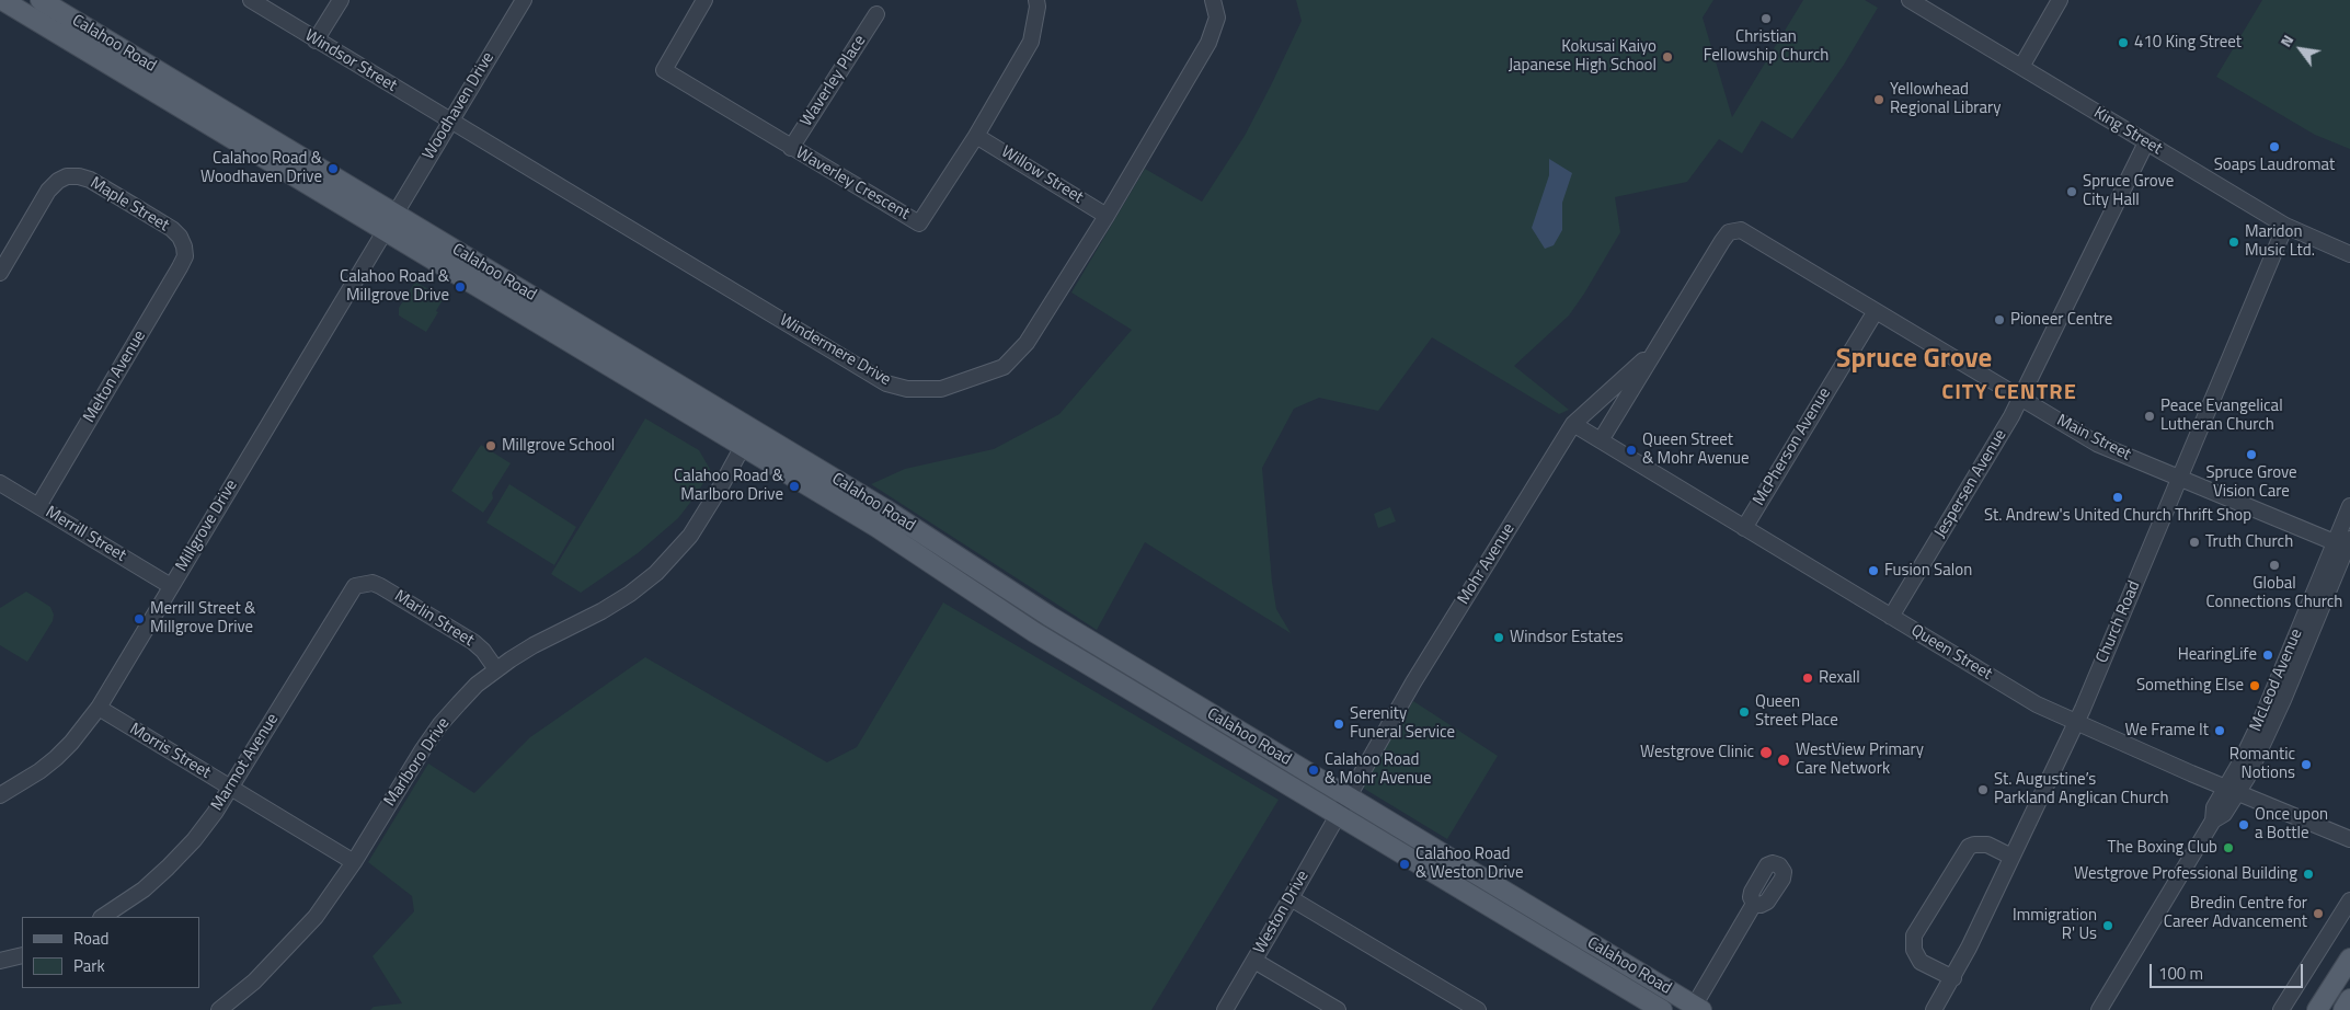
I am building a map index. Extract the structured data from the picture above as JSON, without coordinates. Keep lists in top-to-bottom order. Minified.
{"streets":{"main road":["Calahoo Road"],"street":["Windsor Street","Waverley Place","Woodhaven Drive","King Street","Willow Street","Waverley Crescent","Maple Street","Windermere Drive","Melton Avenue","Main Street","McPherson Avenue","Jespersen Avenue","Millgrove Drive","Merrill Street","Mohr Avenue","Marlin Street","Church Road","Queen Street","McLeod Avenue","Morris Street","Marmot Avenue","Marlboro Drive","Weston Drive"]},"crossings":[["Calahoo Road","Woodhaven Drive"],["Calahoo Road","Millgrove Drive"],["Calahoo Road","Mohr Avenue"],["Calahoo Road","Marlboro Drive"],["Calahoo Road","Weston Drive"],["Windsor Street","Woodhaven Drive"],["Windsor Street","Windermere Drive"],["Waverley Place","Waverley Crescent"],["Woodhaven Drive","Windermere Drive"],["Woodhaven Drive","Millgrove Drive"],["King Street","Jespersen Avenue"],["King Street","Church Road"],["Willow Street","Waverley Crescent"],["Willow Street","Windermere Drive"],["Maple Street","Melton Avenue"],["Melton Avenue","Merrill Street"],["Main Street","McPherson Avenue"],["Main Street","Jespersen Avenue"],["Main Street","Mohr Avenue"],["Main Street","Church Road"],["Main Street","McLeod Avenue"],["McPherson Avenue","Queen Street"],["Jespersen Avenue","Queen Street"],["Millgrove Drive","Merrill Street"],["Millgrove Drive","Morris Street"],["Mohr Avenue","Queen Street"],["Mohr Avenue","Weston Drive"],["Marlin Street","Marmot Avenue"],["Marlin Street","Marlboro Drive"],["Church Road","Queen Street"],["Queen Street","McLeod Avenue"],["Morris Street","Marmot Avenue"],["Morris Street","Marlboro Drive"]],"districts":["Spruce Grove","CITY CENTRE"],"places":["Christian Fellowship Church","410 King Street","Kokusai Kaiyo Japanese High School","Yellowhead Regional Library","Soaps Laudromat","Calahoo Road & Woodhaven Drive","Spruce Grove City Hall","Maridon Music Ltd.","Calahoo Road & Millgrove Drive","Pioneer Centre","Peace Evangelical Lutheran Church","Millgrove School","Queen Street & Mohr Avenue","Spruce Grove Vision Care","Calahoo Road & Marlboro Drive","St. Andrew's United Church Thrift Shop","Truth Church","Global Connections Church","Fusion Salon","Merrill Street & Millgrove Drive","Windsor Estates","HearingLife","Rexall","Something Else","Queen Street Place","Serenity Funeral Service","We Frame It","Westgrove Clinic","WestView Primary Care Network","Romantic Notions","Calahoo Road & Mohr Avenue","St. Augustine’s Parkland Anglican Church","Once upon a Bottle","The Boxing Club","Calahoo Road & Weston Drive","Westgrove Professional Building","Bredin Centre for Career Advancement","Immigration R' Us"],"legend":["Road","Park"],"scale_bar":"100 m","north":"top left"}
